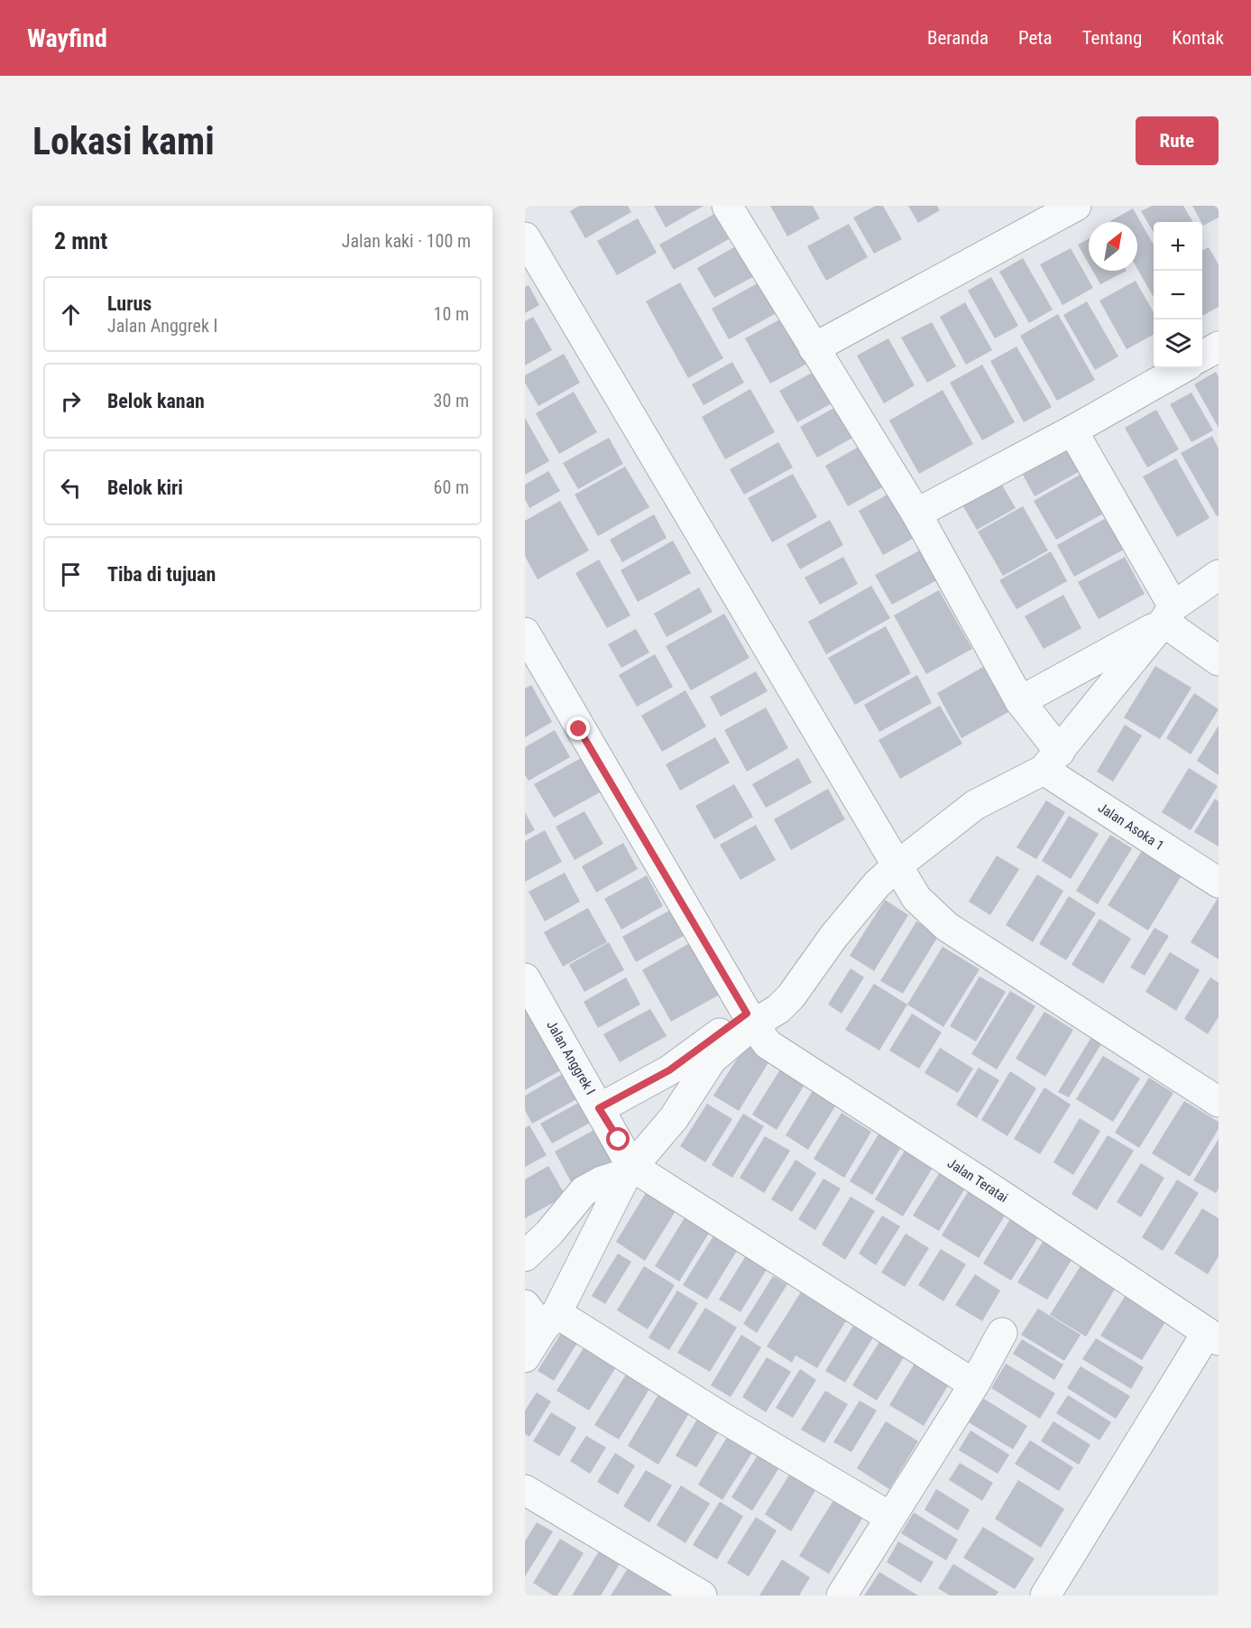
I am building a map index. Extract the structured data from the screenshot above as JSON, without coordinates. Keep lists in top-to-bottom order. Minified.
{"streets":{"street":["Jalan Asoka 1","Jalan Anggrek I","Jalan Teratai"]},"north":"top right","page":{"header":"Wayfind","nav":["Beranda","Peta","Tentang","Kontak"],"buttons":"Rute","title":"Lokasi kami","heading":["2 mnt","Jalan kaki · 100 m"],"map_buttons":["+","−"],"list":[["Lurus","Jalan Anggrek I","10 m"],["Belok kanan","30 m"],["Belok kiri","60 m"],"Tiba di tujuan"]}}
